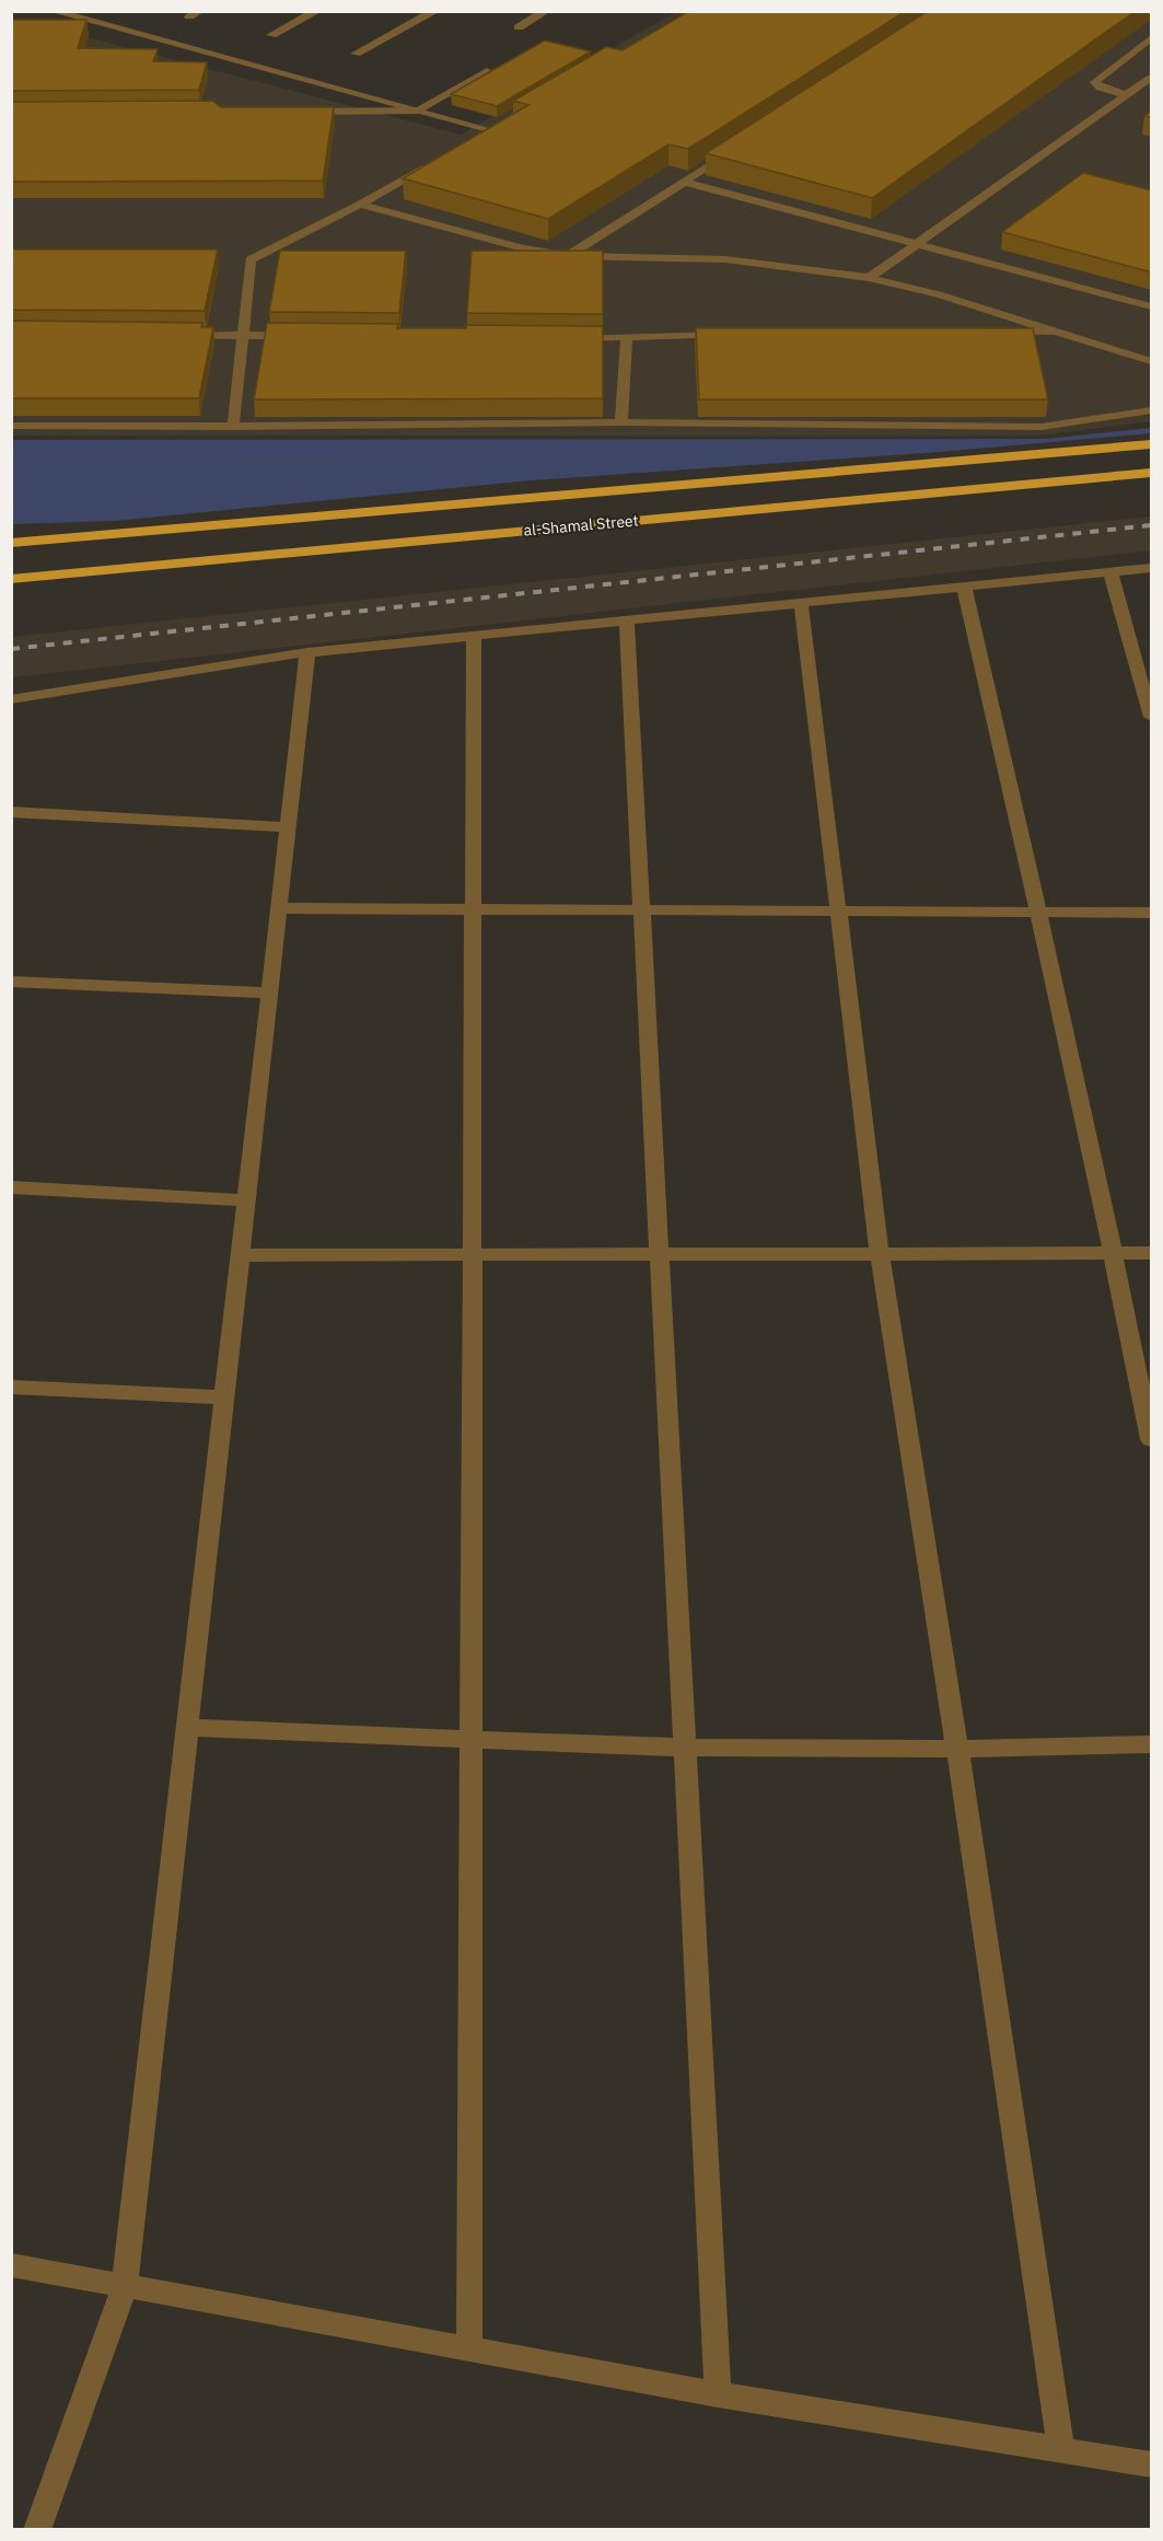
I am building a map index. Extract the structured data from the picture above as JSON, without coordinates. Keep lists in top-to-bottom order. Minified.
{"streets":{"highway":["al-Shamal Street"]}}
